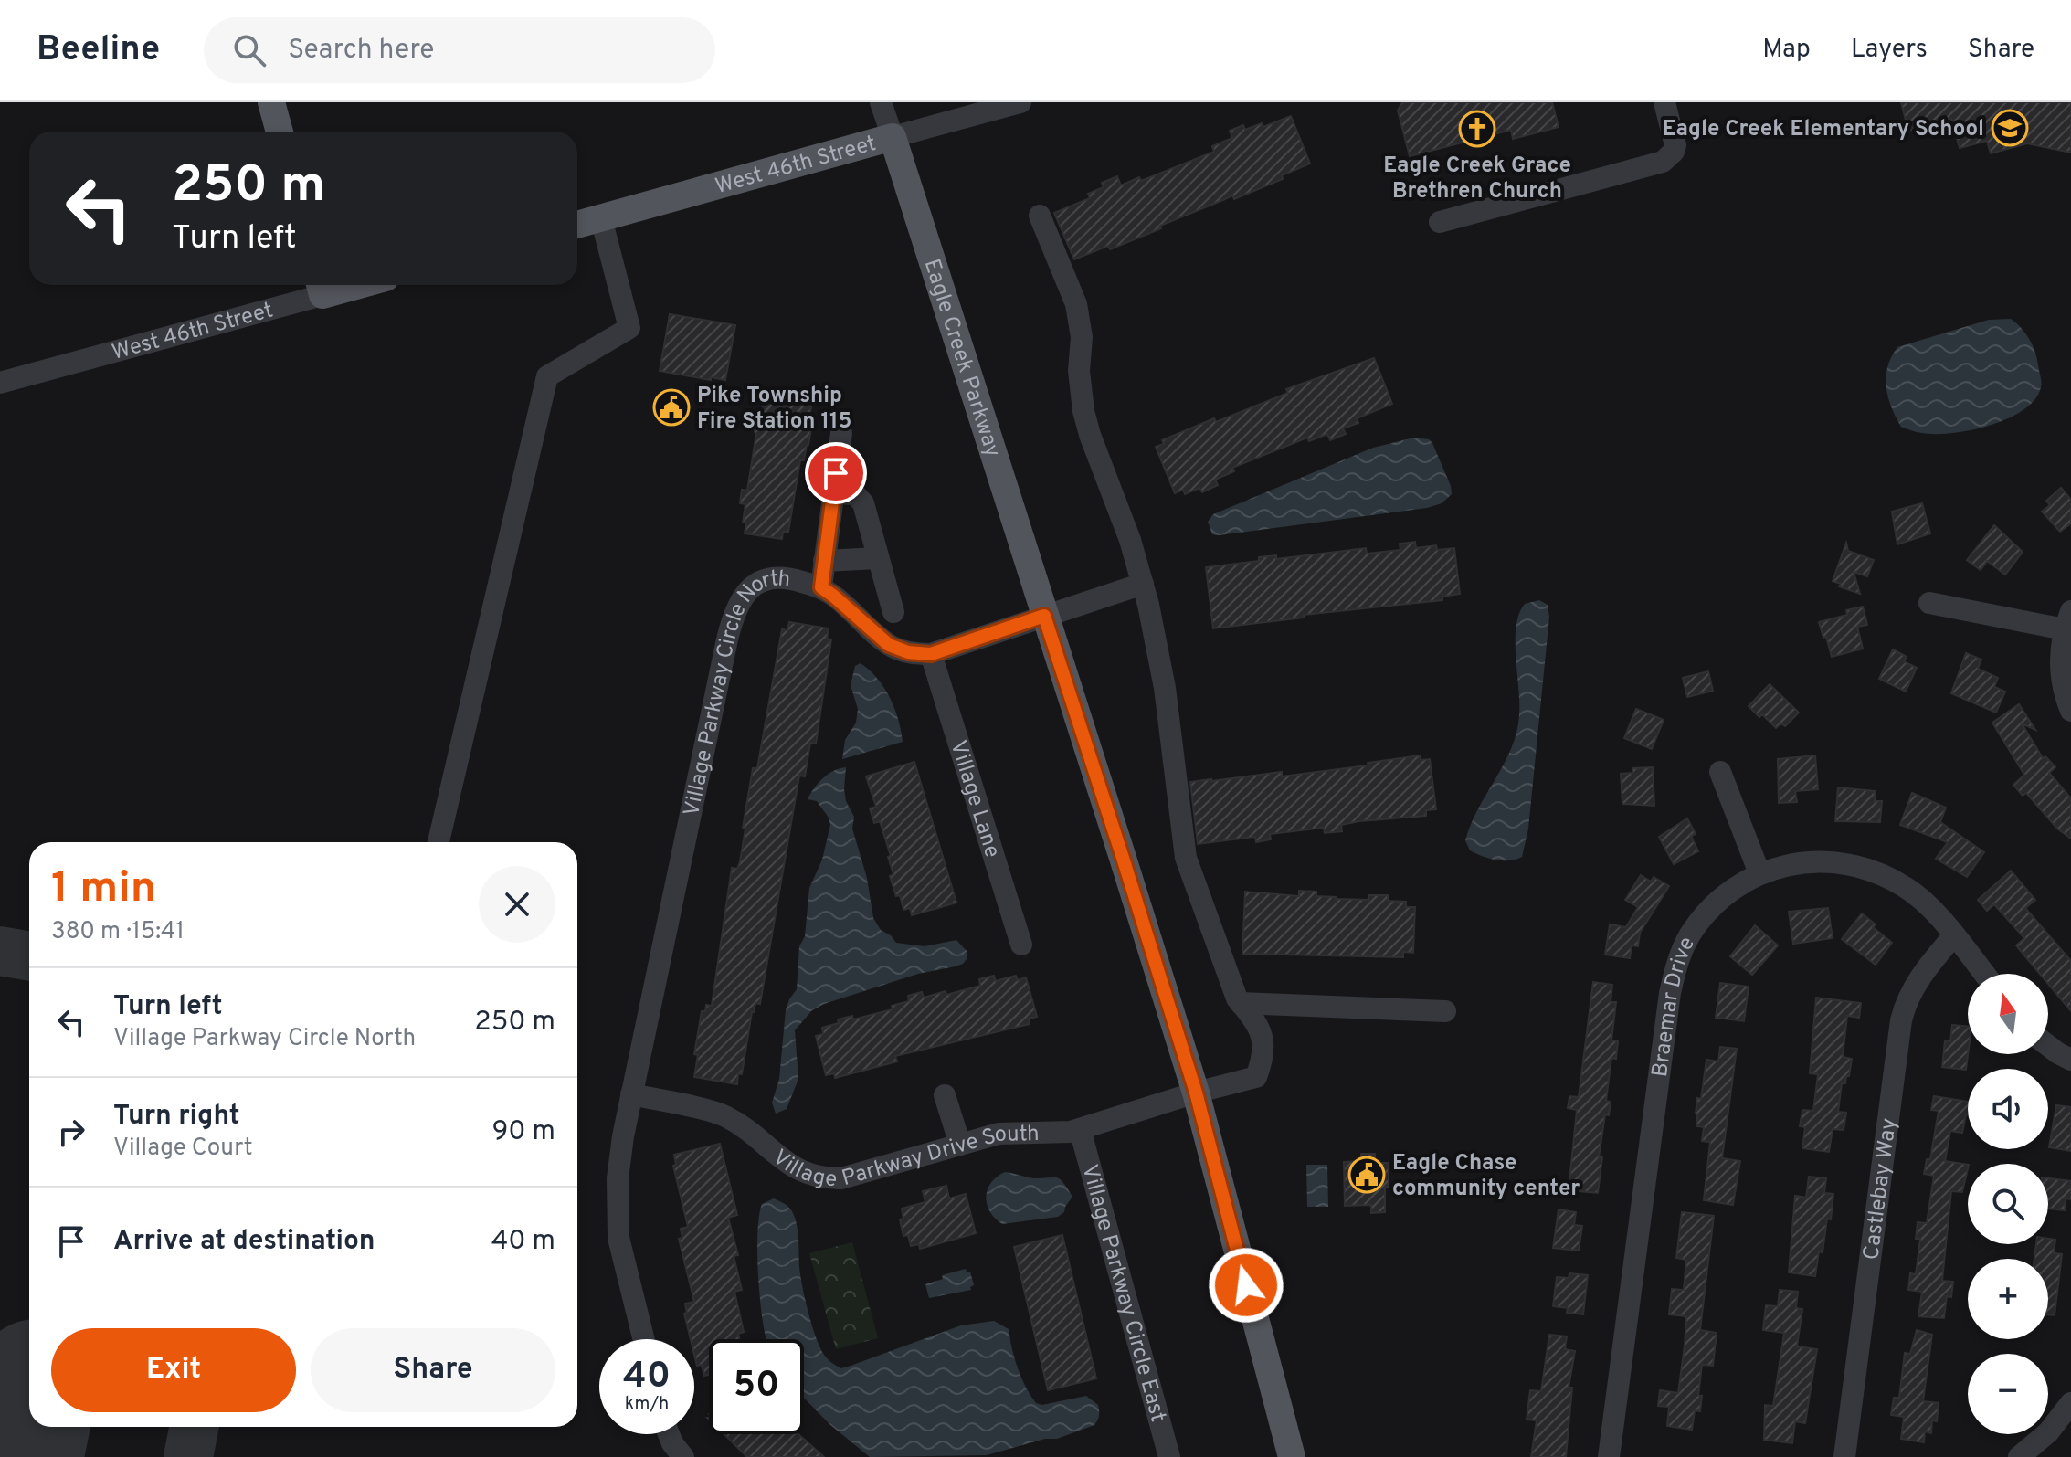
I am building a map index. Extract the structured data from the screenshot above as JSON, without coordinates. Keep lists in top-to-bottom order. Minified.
{"streets":{"main road":["West 46th Street","Eagle Creek Parkway"],"street":["Village Parkway Circle North","Village Lane","Braemar Drive","Village Parkway Drive South","Castlebay Way","Village Parkway Circle East"]},"crossings":[["West 46th Street","Eagle Creek Parkway"],["Eagle Creek Parkway","Village Parkway Circle North"],["Eagle Creek Parkway","Village Parkway Drive South"],["Village Parkway Circle North","Village Lane"],["Village Parkway Circle North","Village Parkway Drive South"],["Braemar Drive","Castlebay Way"],["Village Parkway Drive South","Village Parkway Circle East"]],"places":{"school or university":["Eagle Creek Elementary School"],"church":["Eagle Creek Grace Brethren Church"],"public building":["Pike Township Fire Station 115","Eagle Chase community center"]},"north":"top","page":{"header":"Beeline","search":"Search here","nav":["Map","Layers","Share"],"turn":["250 m","Turn left"],"heading":["1 min","380 m · 15:41"],"list":[{"name":"Turn left","note":"Village Parkway Circle North","value":"250 m"},{"name":"Turn right","note":"Village Court","value":"90 m"},{"name":"Arrive at destination","value":"40 m"}],"map_buttons":["+","−"],"buttons":["Exit","Share"],"speed":"40 km/h","limit":"50"}}
